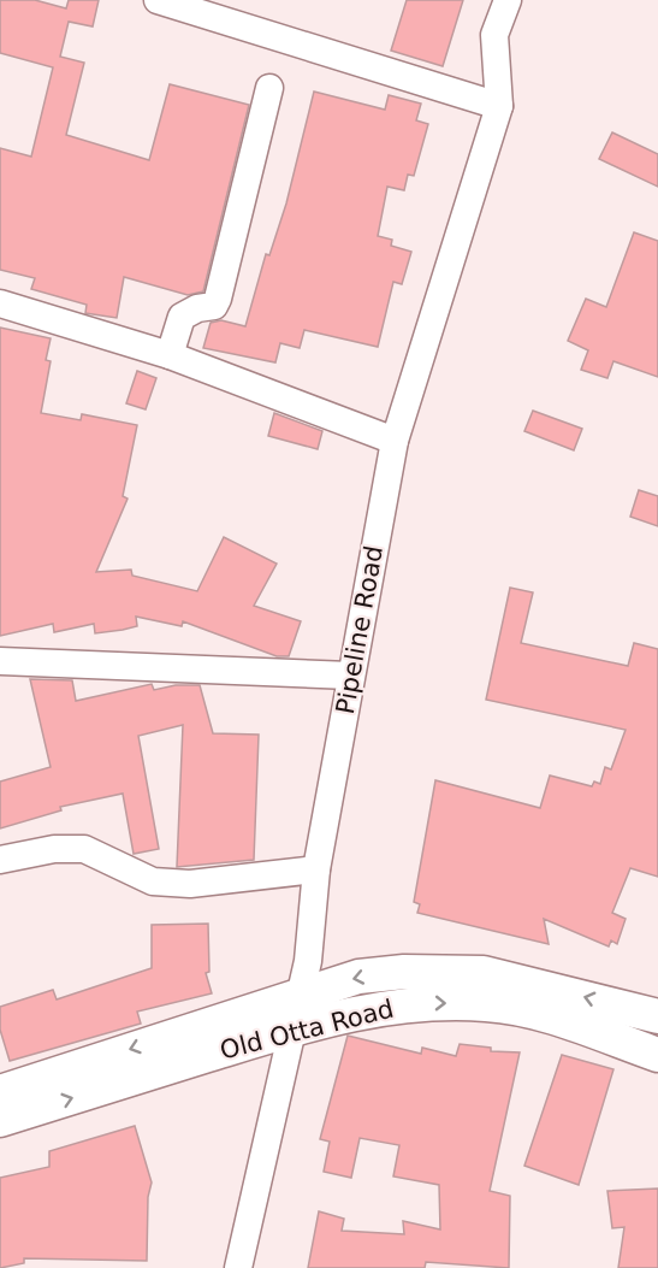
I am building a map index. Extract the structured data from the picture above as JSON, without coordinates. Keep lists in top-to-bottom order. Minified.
{"streets":{"main road":["Old Otta Road"],"street":["Pipeline Road"]},"crossings":[["Pipeline Road","Old Otta Road"]]}
